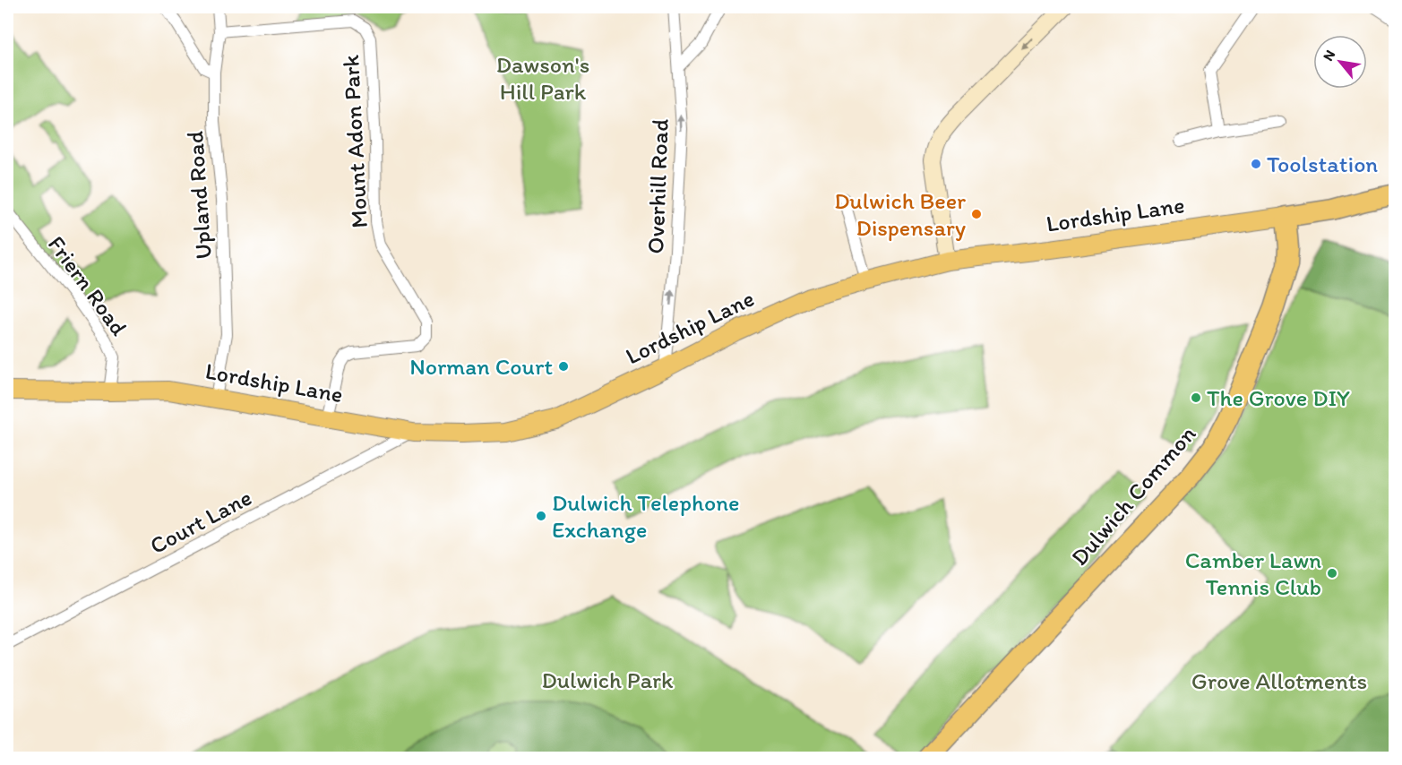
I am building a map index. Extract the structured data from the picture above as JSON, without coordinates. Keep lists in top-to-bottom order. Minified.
{"streets":{"highway":["Lordship Lane","Dulwich Common"],"street":["Mount Adon Park","Overhill Road","Upland Road","Friern Road","Court Lane"]},"crossings":[["Mount Adon Park","Upland Road"],["Mount Adon Park","Lordship Lane"],["Overhill Road","Lordship Lane"],["Upland Road","Lordship Lane"],["Lordship Lane","Friern Road"],["Lordship Lane","Dulwich Common"],["Lordship Lane","Court Lane"]],"one_way":["Overhill Road"],"parks":["Dawson's Hill Park","Dulwich Park","Grove Allotments"],"places":["Toolstation","Dulwich Beer Dispensary","Norman Court","The Grove DIY","Dulwich Telephone Exchange","Camber Lawn Tennis Club"],"north":"top left"}
